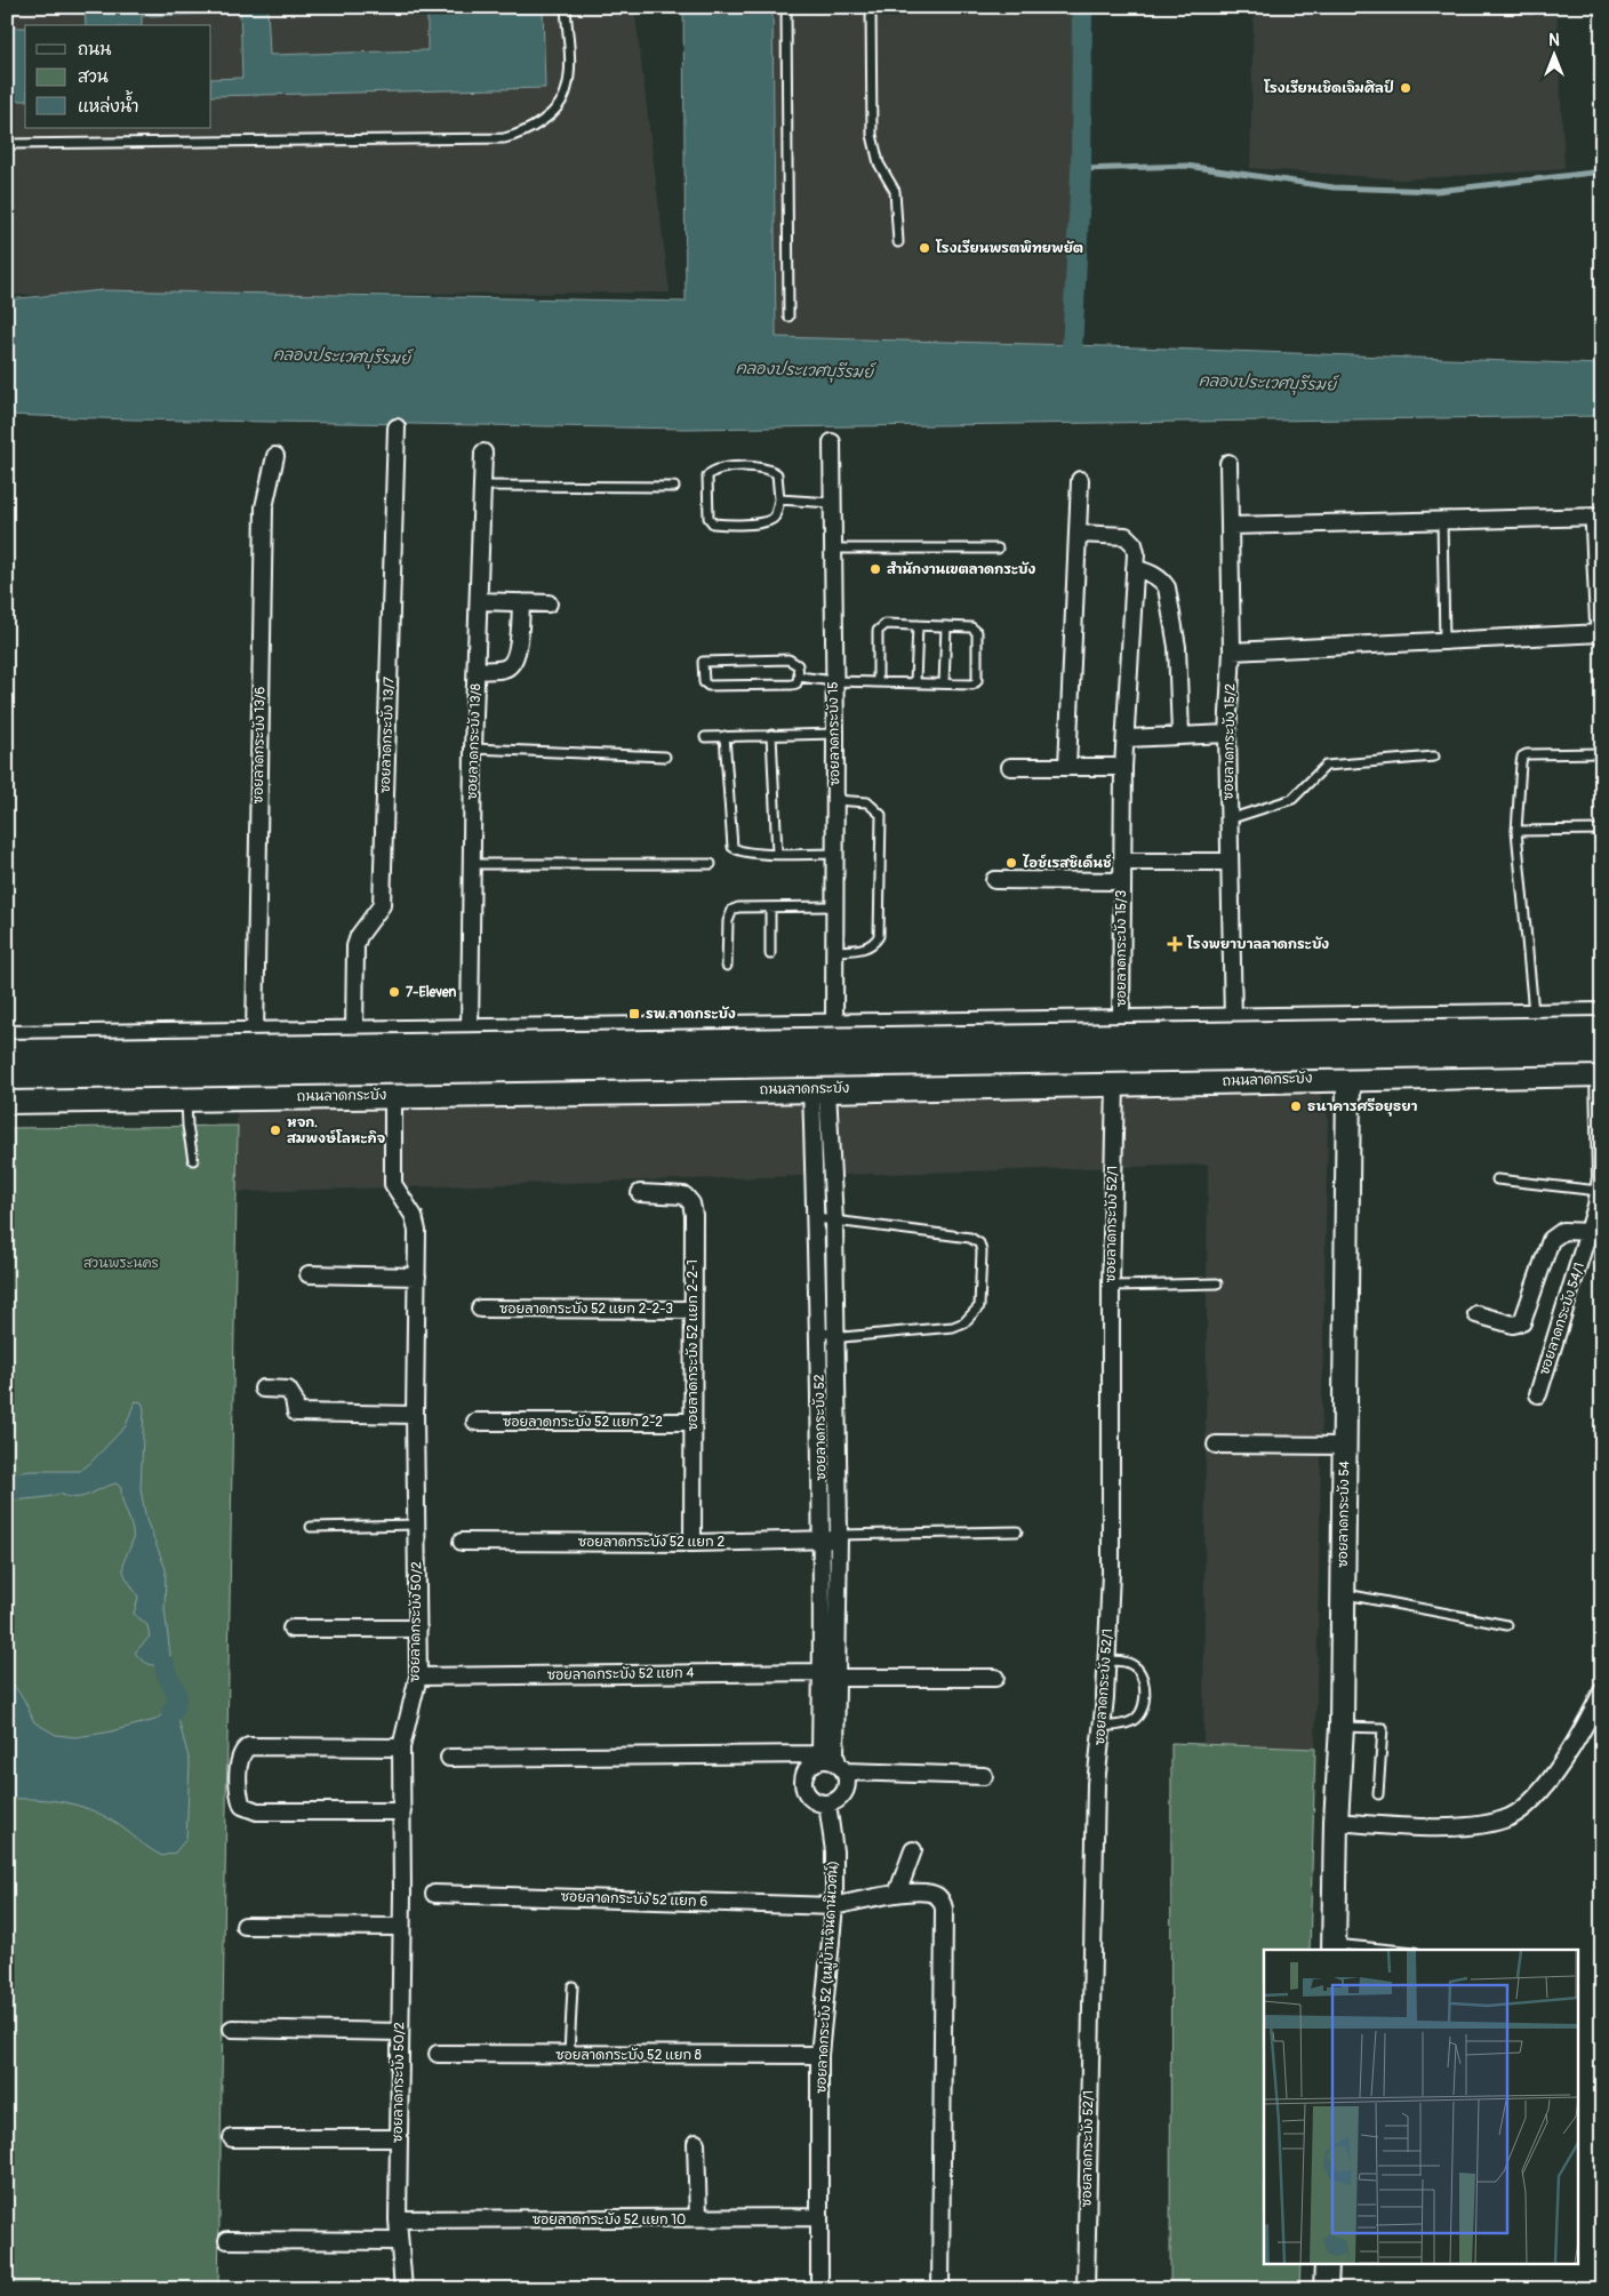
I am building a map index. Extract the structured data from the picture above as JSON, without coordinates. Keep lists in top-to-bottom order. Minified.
{"streets":{"main road":["ถนนลาดกระบัง","ซอยลาดกระบัง 54"],"street":["ซอยลาดกระบัง 15","ซอยลาดกระบัง 13/7","ซอยลาดกระบัง 13/8","ซอยลาดกระบัง 15/2","ซอยลาดกระบัง 13/6","ซอยลาดกระบัง 15/3","ซอยลาดกระบัง 52/1","ซอยลาดกระบัง 52 แยก 2-2-3","ซอยลาดกระบัง 54/1","ซอยลาดกระบัง 52 แยก 2-2-1","ซอยลาดกระบัง 52 แยก 2-2","ซอยลาดกระบัง 52","ซอยลาดกระบัง 52 แยก 2","ซอยลาดกระบัง 50/2","ซอยลาดกระบัง 52 แยก 4","ซอยลาดกระบัง 52 แยก 6","ซอยลาดกระบัง 52 (หมู่บ้านจินดานิเวศน์)","ซอยลาดกระบัง 52 แยก 8","ซอยลาดกระบัง 52 แยก 10"]},"crossings":[["ถนนลาดกระบัง","ซอยลาดกระบัง 52/1"],["ถนนลาดกระบัง","ซอยลาดกระบัง 54/1"],["ถนนลาดกระบัง","ซอยลาดกระบัง 52"],["ถนนลาดกระบัง","ซอยลาดกระบัง 54"],["ถนนลาดกระบัง","ซอยลาดกระบัง 50/2"],["ซอยลาดกระบัง 52 แยก 2-2-3","ซอยลาดกระบัง 52 แยก 2-2-1"],["ซอยลาดกระบัง 52 แยก 2-2-1","ซอยลาดกระบัง 52 แยก 2-2"],["ซอยลาดกระบัง 52 แยก 2-2-1","ซอยลาดกระบัง 52 แยก 2"],["ซอยลาดกระบัง 52","ซอยลาดกระบัง 52 แยก 2"],["ซอยลาดกระบัง 52","ซอยลาดกระบัง 52 แยก 4"],["ซอยลาดกระบัง 52","ซอยลาดกระบัง 52 (หมู่บ้านจินดานิเวศน์)"],["ซอยลาดกระบัง 50/2","ซอยลาดกระบัง 52 แยก 4"],["ซอยลาดกระบัง 50/2","ซอยลาดกระบัง 52 แยก 10"],["ซอยลาดกระบัง 52 แยก 6","ซอยลาดกระบัง 52 (หมู่บ้านจินดานิเวศน์)"],["ซอยลาดกระบัง 52 (หมู่บ้านจินดานิเวศน์)","ซอยลาดกระบัง 52 แยก 8"],["ซอยลาดกระบัง 52 (หมู่บ้านจินดานิเวศน์)","ซอยลาดกระบัง 52 แยก 10"]],"water":["คลองประเวศบุรีรมย์"],"parks":["สวนพระนคร"],"places":{"other":["โรงเรียนเชิดเจิมศิลป์","โรงเรียนพรตพิทยพยัต","สำนักงานเขตลาดกระบัง","ไอช์เรสซิเด็นช์","7-Eleven","ธนาคารศรีอยุธยา","หจก. สมพงษ์โลหะกิจ"],"health":["โรงพยาบาลลาดกระบัง"],"transit":["รพ.ลาดกระบัง"]},"legend":["ถนน","สวน","แหล่งน้ำ"],"north":"top"}
